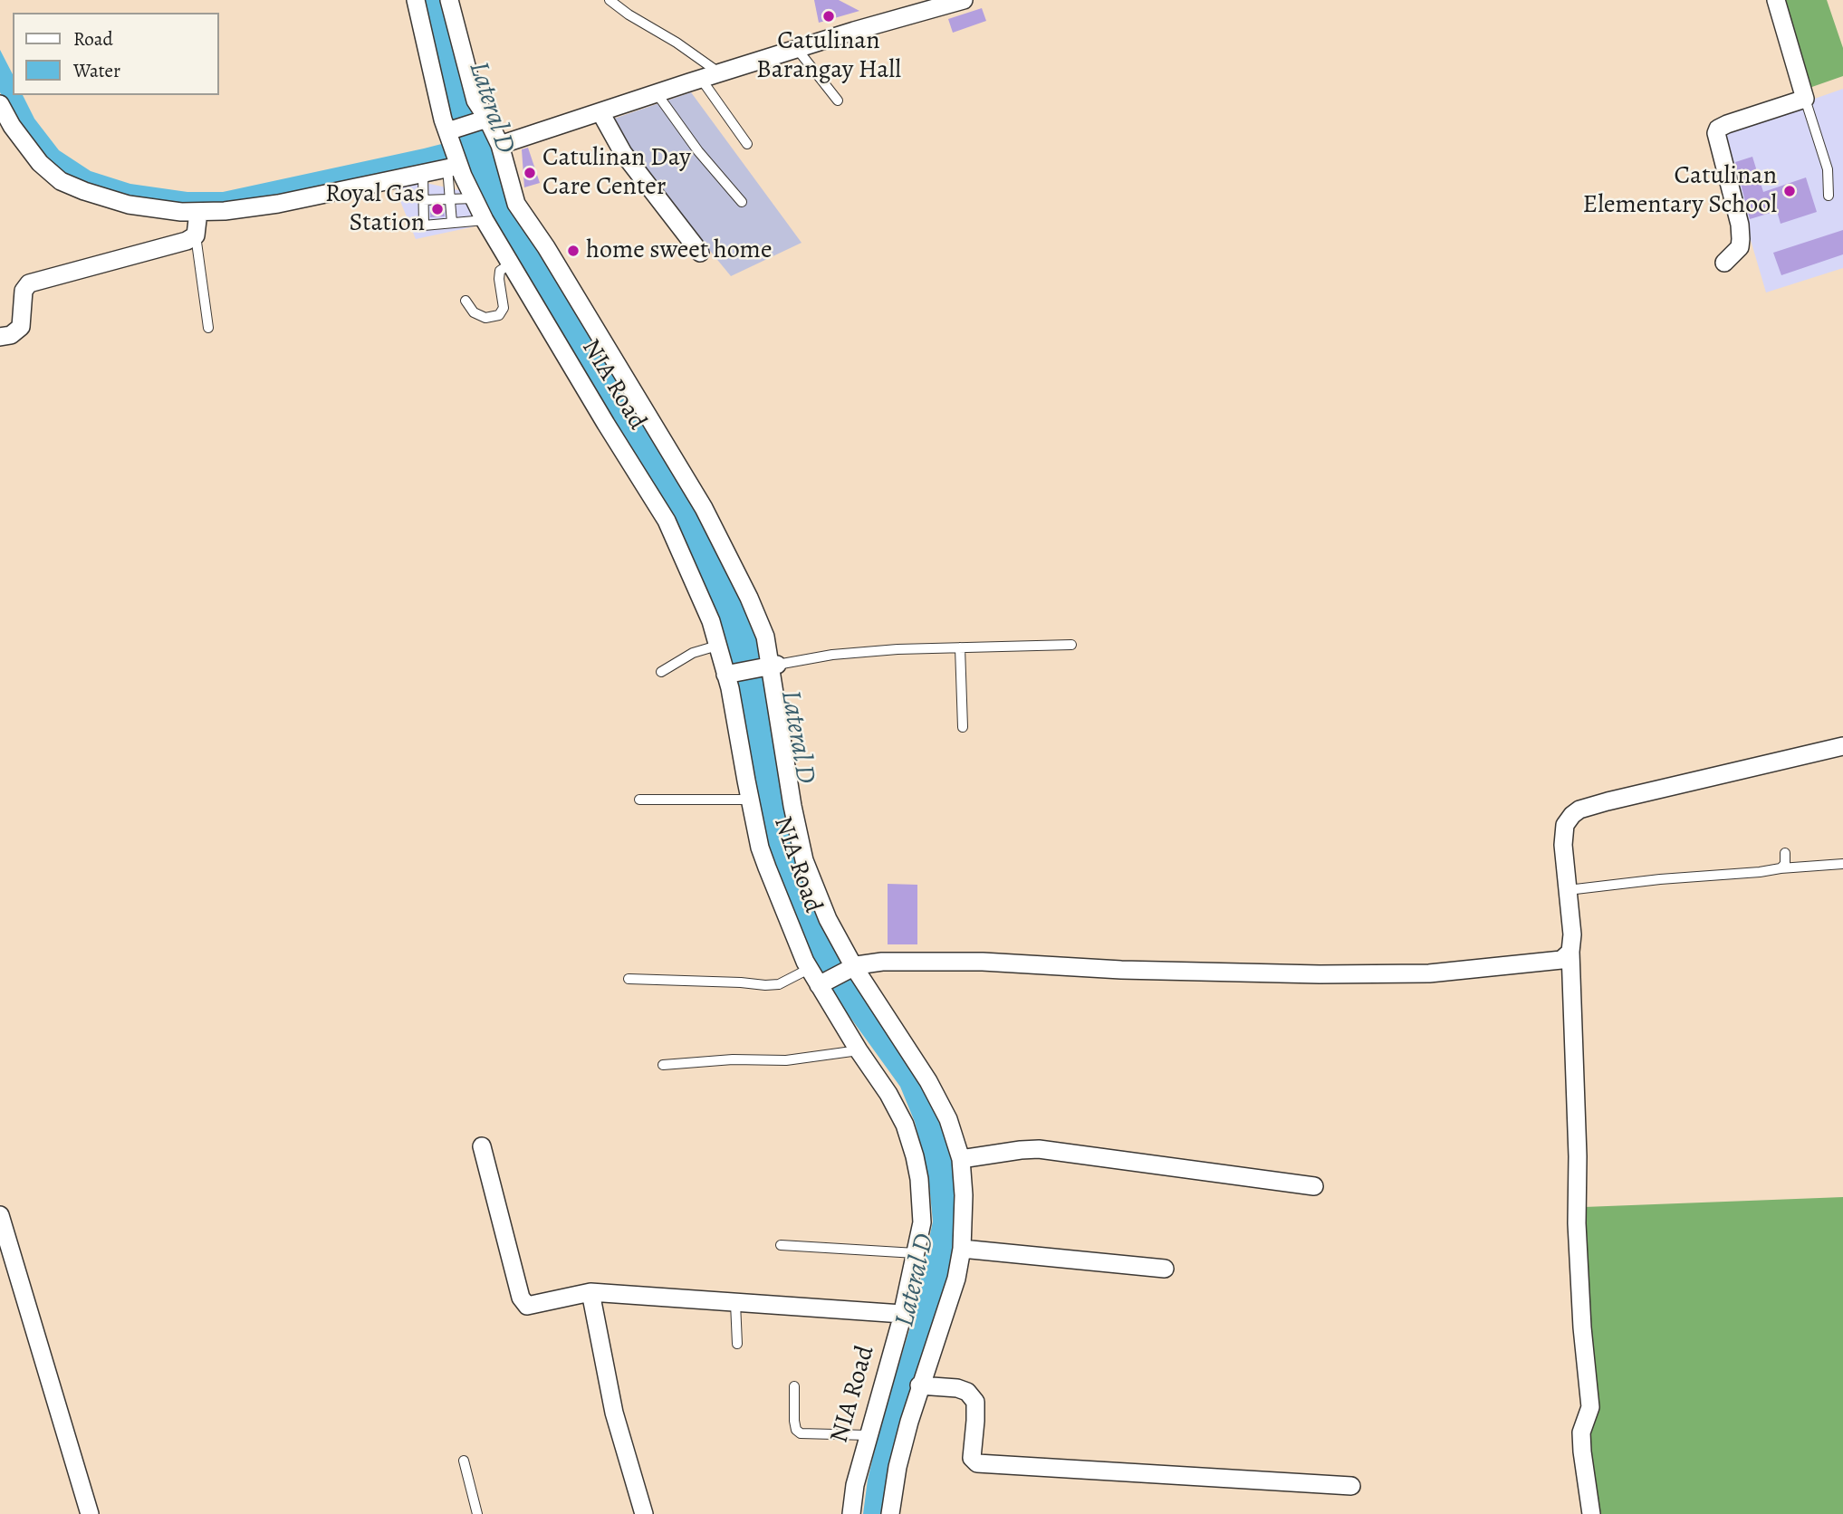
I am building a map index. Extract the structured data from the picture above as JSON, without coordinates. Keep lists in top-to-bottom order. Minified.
{"streets":{"street":["NIA Road"]},"water":["Lateral D"],"places":["Catulinan Barangay Hall","Catulinan Day Care Center","Catulinan Elementary School","Royal Gas Station","home sweet home"],"legend":["Road","Water"]}
